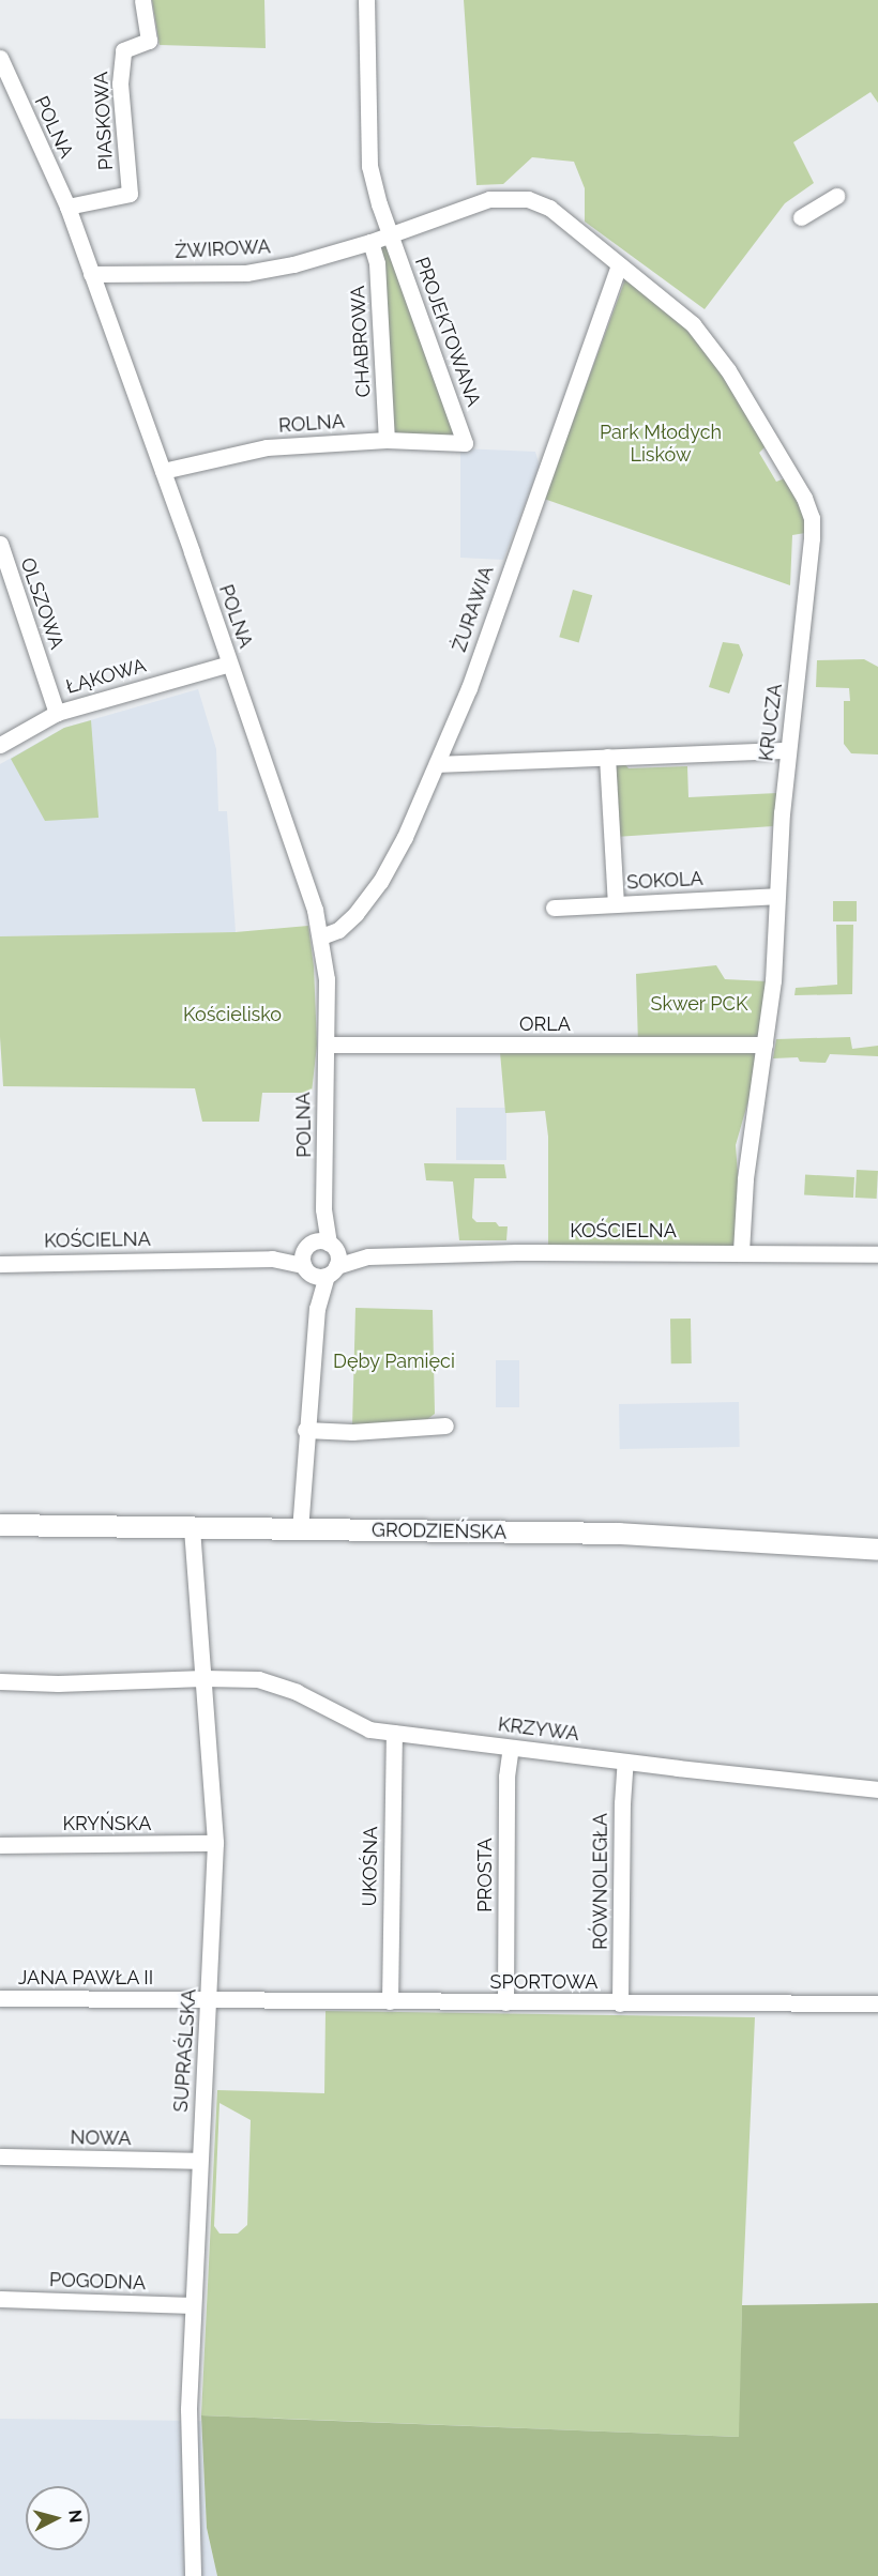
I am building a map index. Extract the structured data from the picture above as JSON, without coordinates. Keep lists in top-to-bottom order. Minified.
{"streets":{"main road":["GRODZIEŃSKA"],"street":["PIASKOWA","POLNA","ŻWIROWA","PROJEKTOWANA","CHABROWA","ROLNA","OLSZOWA","ŻURAWIA","ŁĄKOWA","KRUCZA","SOKOLA","ORLA","KOŚCIELNA","KRZYWA","KRYŃSKA","UKOŚNA","PROSTA","RÓWNOLEGŁA","JANA PAWŁA II","SPORTOWA","SUPRAŚLSKA","NOWA","POGODNA"]},"crossings":[["PIASKOWA","POLNA"],["POLNA","ŻWIROWA"],["POLNA","ROLNA"],["POLNA","ŻURAWIA"],["POLNA","ŁĄKOWA"],["POLNA","ORLA"],["POLNA","KOŚCIELNA"],["POLNA","GRODZIEŃSKA"],["ŻWIROWA","PROJEKTOWANA"],["ŻWIROWA","CHABROWA"],["ŻWIROWA","ŻURAWIA"],["ŻWIROWA","KRUCZA"],["PROJEKTOWANA","ROLNA"],["CHABROWA","ROLNA"],["OLSZOWA","ŁĄKOWA"],["ŻURAWIA","KRUCZA"],["KRUCZA","SOKOLA"],["KRUCZA","ORLA"],["KRUCZA","KOŚCIELNA"],["GRODZIEŃSKA","SUPRAŚLSKA"],["KRZYWA","UKOŚNA"],["KRZYWA","PROSTA"],["KRZYWA","RÓWNOLEGŁA"],["KRZYWA","SUPRAŚLSKA"],["KRYŃSKA","SUPRAŚLSKA"],["UKOŚNA","SPORTOWA"],["PROSTA","SPORTOWA"],["RÓWNOLEGŁA","SPORTOWA"],["JANA PAWŁA II","SPORTOWA"],["JANA PAWŁA II","SUPRAŚLSKA"],["SPORTOWA","SUPRAŚLSKA"],["SUPRAŚLSKA","NOWA"],["SUPRAŚLSKA","POGODNA"]],"parks":["Park Młodych Lisków","Skwer PCK","Kościelisko","Dęby Pamięci"],"north":"right"}
